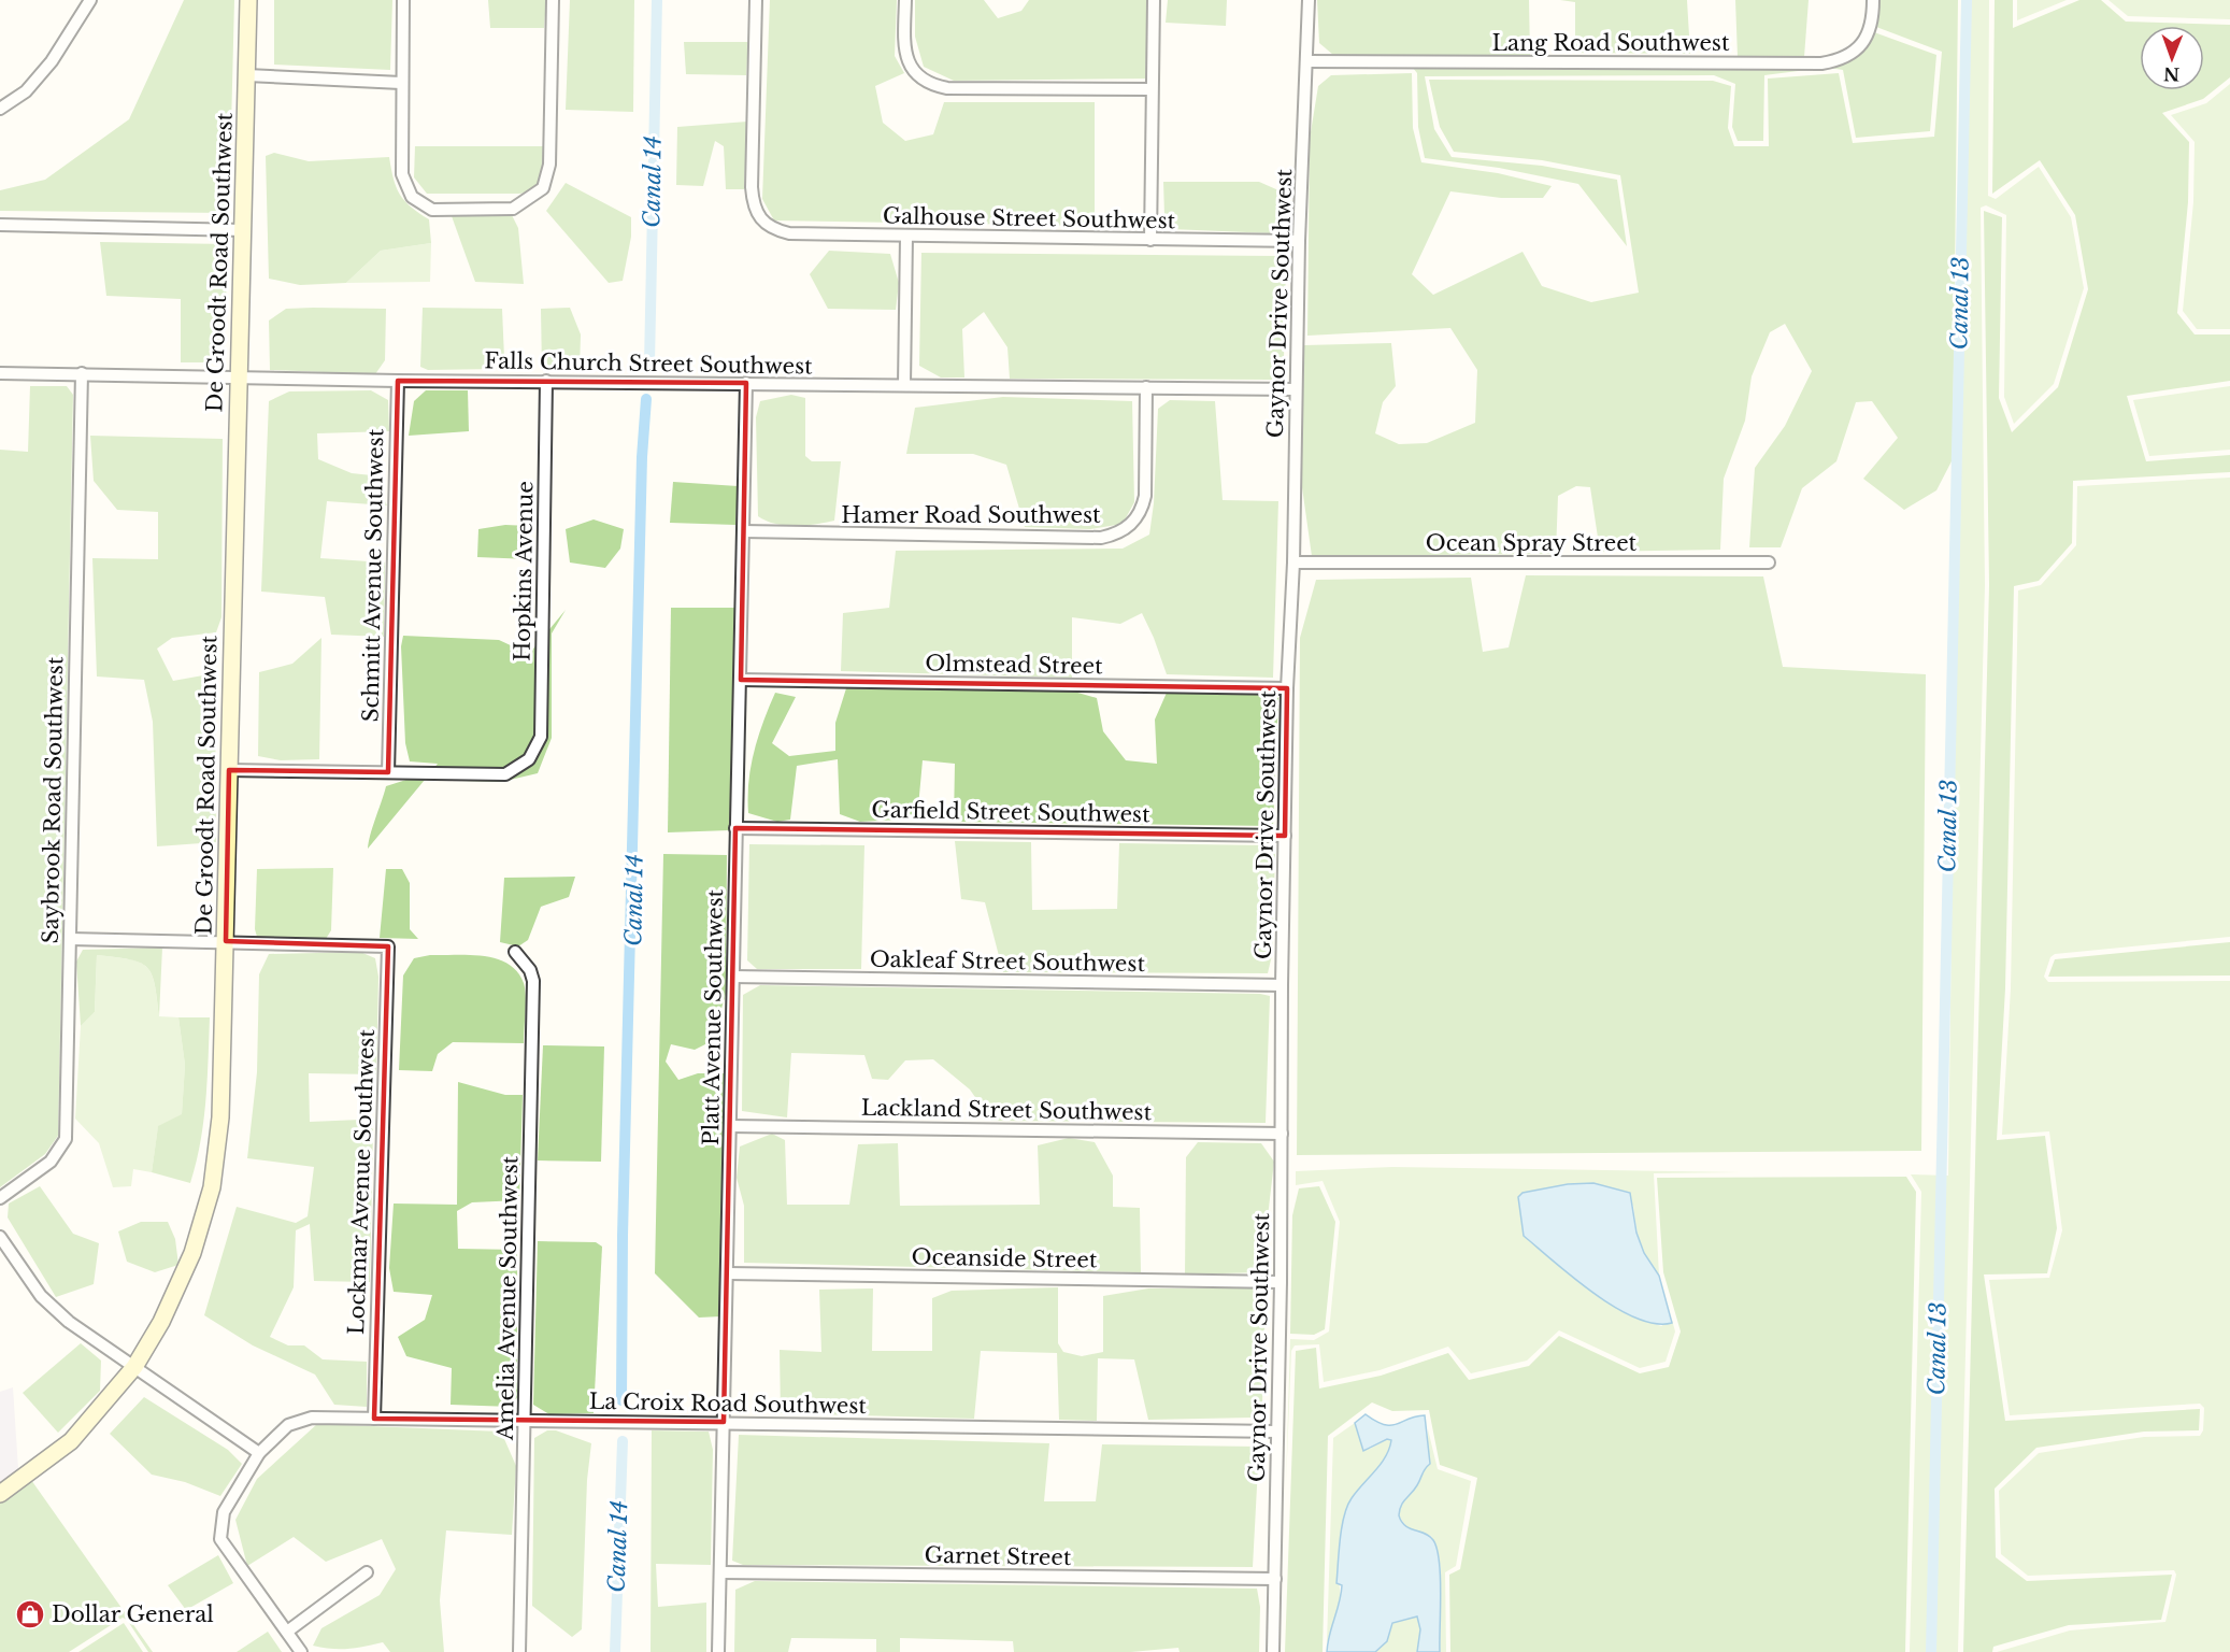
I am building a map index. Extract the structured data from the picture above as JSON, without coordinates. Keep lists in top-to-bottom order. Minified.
{"streets":{"street":["Lang Road Southwest","Galhouse Street Southwest","De Groodt Road Southwest","Gaynor Drive Southwest","Falls Church Street Southwest","Hamer Road Southwest","Ocean Spray Street","Hopkins Avenue","Schmitt Avenue Southwest","Olmstead Street","Saybrook Road Southwest","Garfield Street Southwest","Oakleaf Street Southwest","Platt Avenue Southwest","Lackland Street Southwest","Lockmar Avenue Southwest","Oceanside Street","Amelia Avenue Southwest","La Croix Road Southwest","Garnet Street"]},"crossings":[["Lang Road Southwest","Gaynor Drive Southwest"],["Galhouse Street Southwest","Gaynor Drive Southwest"],["De Groodt Road Southwest","Falls Church Street Southwest"],["De Groodt Road Southwest","Lockmar Avenue Southwest"],["Gaynor Drive Southwest","Falls Church Street Southwest"],["Gaynor Drive Southwest","Ocean Spray Street"],["Gaynor Drive Southwest","Olmstead Street"],["Gaynor Drive Southwest","Garfield Street Southwest"],["Gaynor Drive Southwest","Oakleaf Street Southwest"],["Gaynor Drive Southwest","Lackland Street Southwest"],["Gaynor Drive Southwest","Oceanside Street"],["Gaynor Drive Southwest","La Croix Road Southwest"],["Gaynor Drive Southwest","Garnet Street"],["Falls Church Street Southwest","Hamer Road Southwest"],["Falls Church Street Southwest","Hopkins Avenue"],["Falls Church Street Southwest","Schmitt Avenue Southwest"],["Falls Church Street Southwest","Saybrook Road Southwest"],["Falls Church Street Southwest","Platt Avenue Southwest"],["Hamer Road Southwest","Platt Avenue Southwest"],["Hopkins Avenue","Schmitt Avenue Southwest"],["Olmstead Street","Platt Avenue Southwest"],["Garfield Street Southwest","Platt Avenue Southwest"],["Oakleaf Street Southwest","Platt Avenue Southwest"],["Platt Avenue Southwest","Lackland Street Southwest"],["Platt Avenue Southwest","Oceanside Street"],["Platt Avenue Southwest","La Croix Road Southwest"],["Platt Avenue Southwest","Garnet Street"],["Lockmar Avenue Southwest","La Croix Road Southwest"],["Amelia Avenue Southwest","La Croix Road Southwest"]],"water":["Canal 14","Canal 13"],"places":{"shop":["Dollar General"]},"north":"bottom"}
